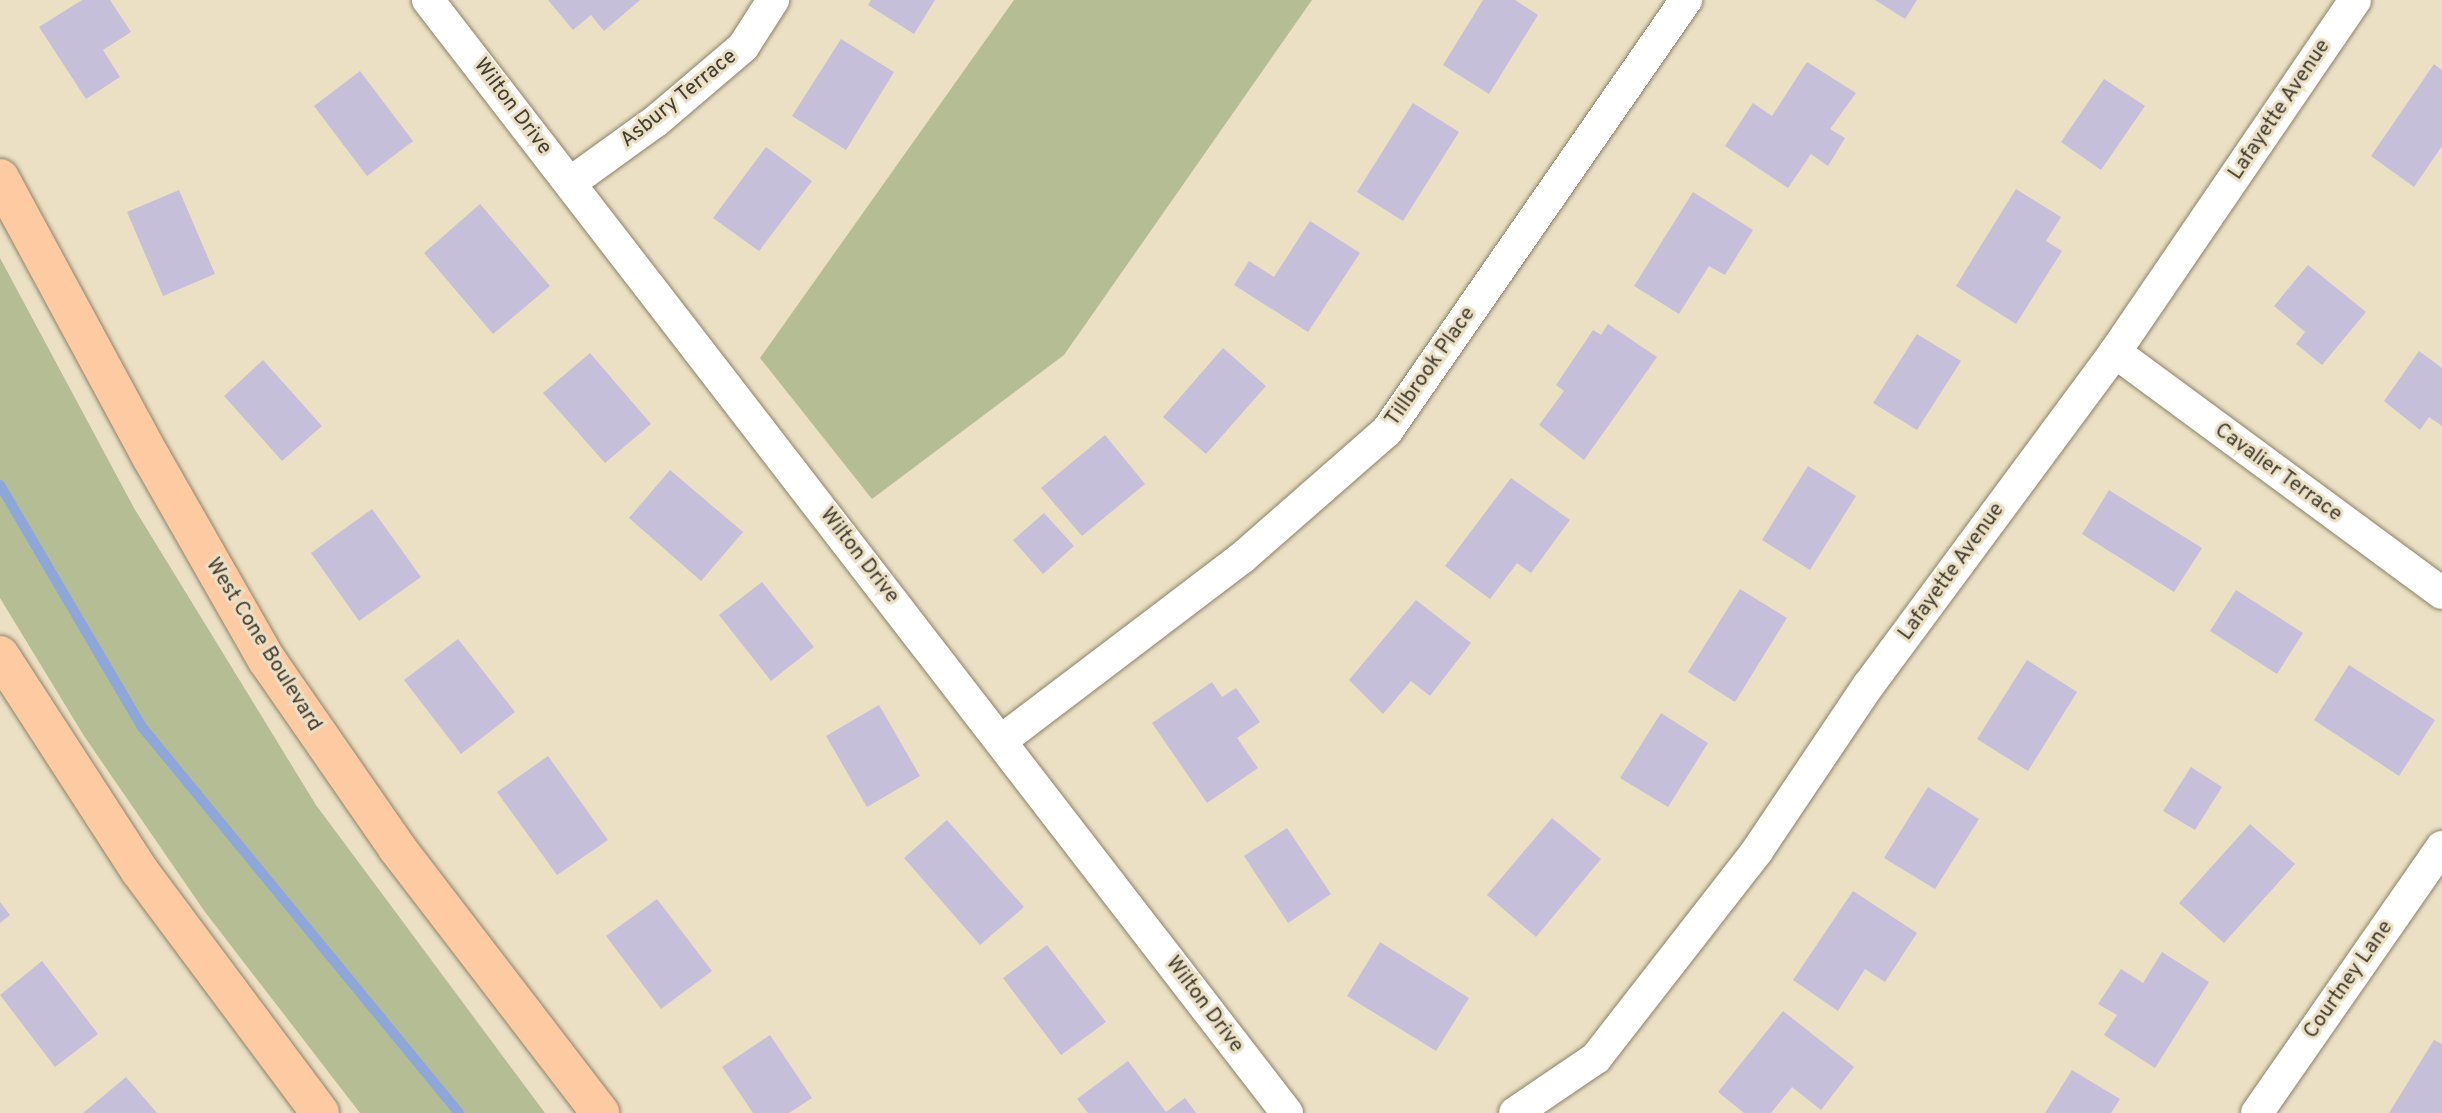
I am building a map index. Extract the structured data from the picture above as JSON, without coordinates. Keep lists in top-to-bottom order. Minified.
{"streets":{"main road":["West Cone Boulevard"],"street":["Asbury Terrace","Wilton Drive","Lafayette Avenue","Tillbrook Place","Cavalier Terrace","Courtney Lane"]},"crossings":[["Asbury Terrace","Wilton Drive"],["Wilton Drive","Tillbrook Place"],["Lafayette Avenue","Cavalier Terrace"]]}
